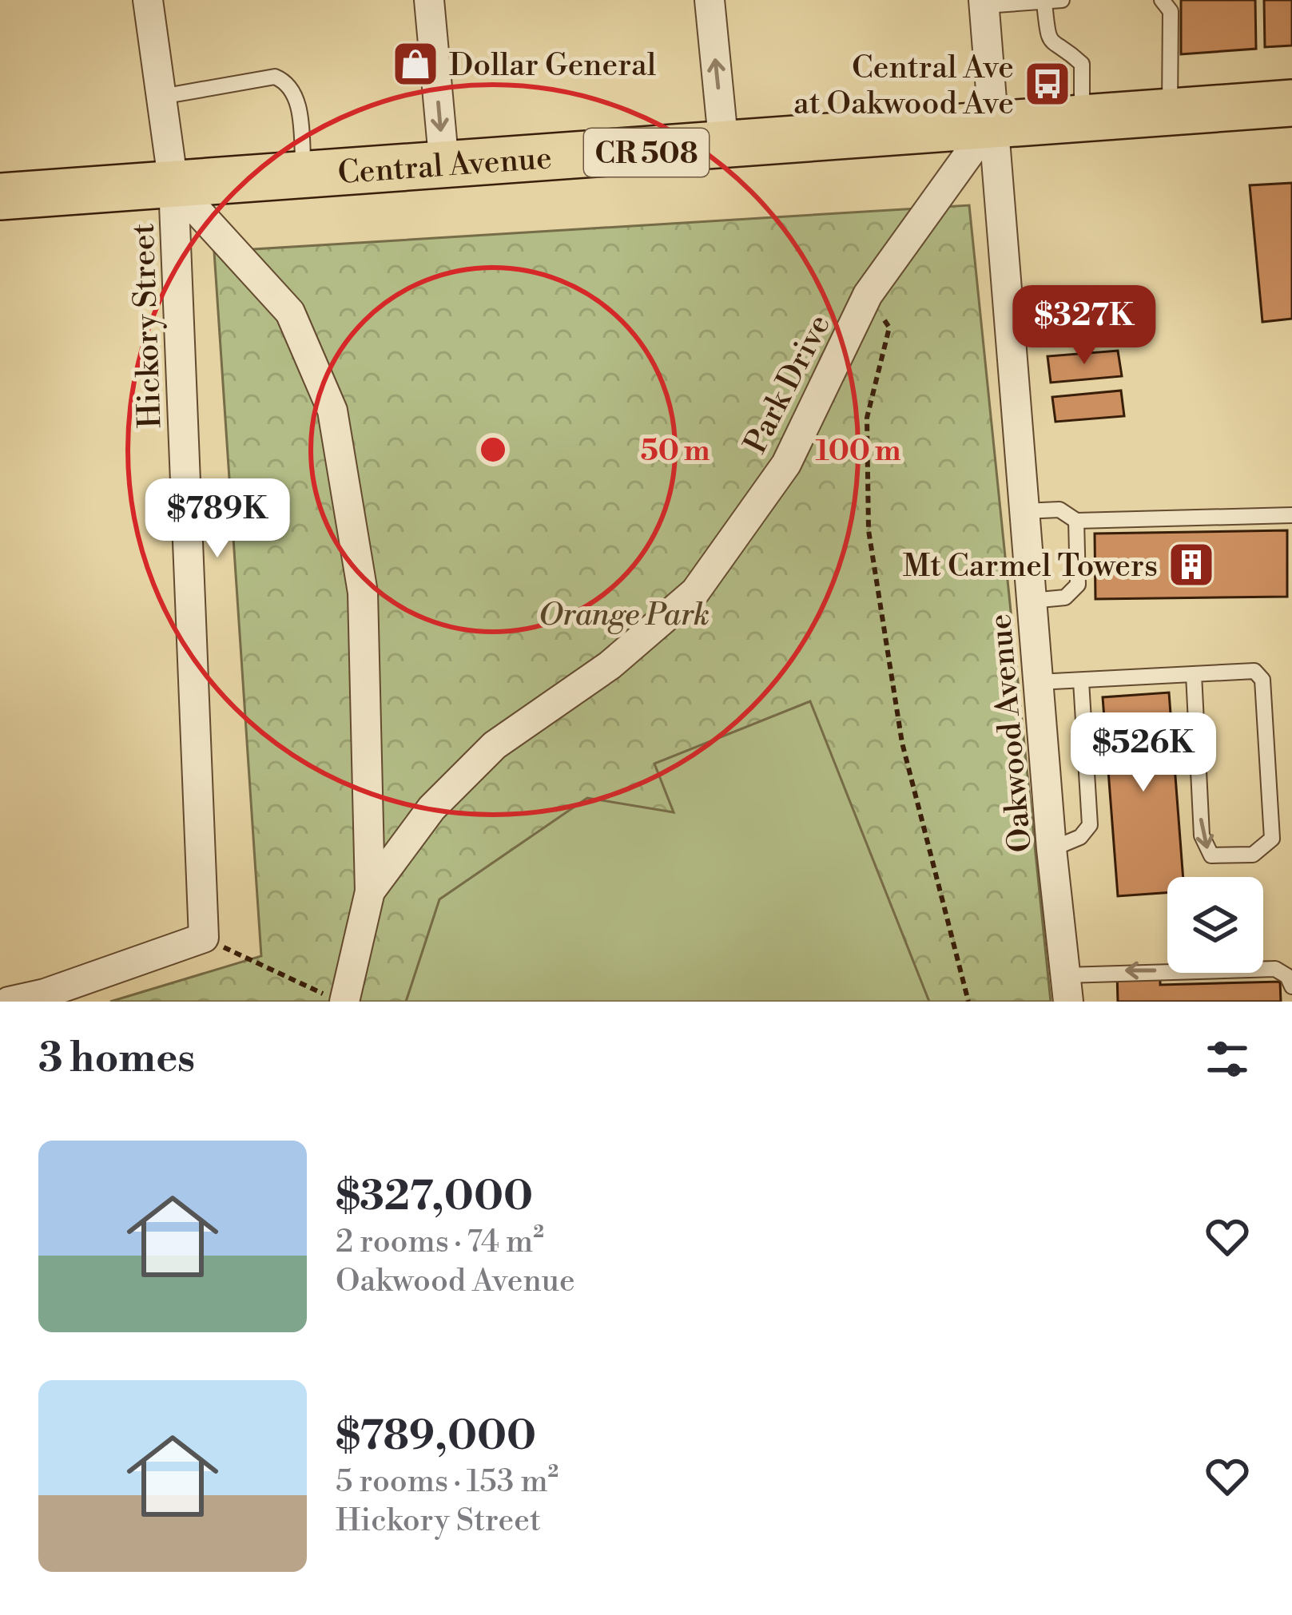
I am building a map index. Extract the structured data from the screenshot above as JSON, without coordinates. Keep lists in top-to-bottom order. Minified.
{"streets":{"main road":["CR 508","Central Avenue"],"street":["Hickory Street","Park Drive","Oakwood Avenue"]},"crossings":[["Central Avenue","Hickory Street"],["Central Avenue","Park Drive"],["Central Avenue","Oakwood Avenue"],["Hickory Street","Park Drive"],["Park Drive","Oakwood Avenue"]],"parks":["Orange Park"],"places":{"shop":["Dollar General"],"bus stop":["Central Ave at Oakwood Ave"],"building":["Mt Carmel Towers"]},"page":{"price":["$327K","$789K","$526K"],"heading":"3 homes","list":[{"name":"$327,000","note":"2 rooms · 74 m² · Oakwood Avenue"},{"name":"$789,000","note":"5 rooms · 153 m² · Hickory Street"}]},"rings":["50 m","100 m"]}
